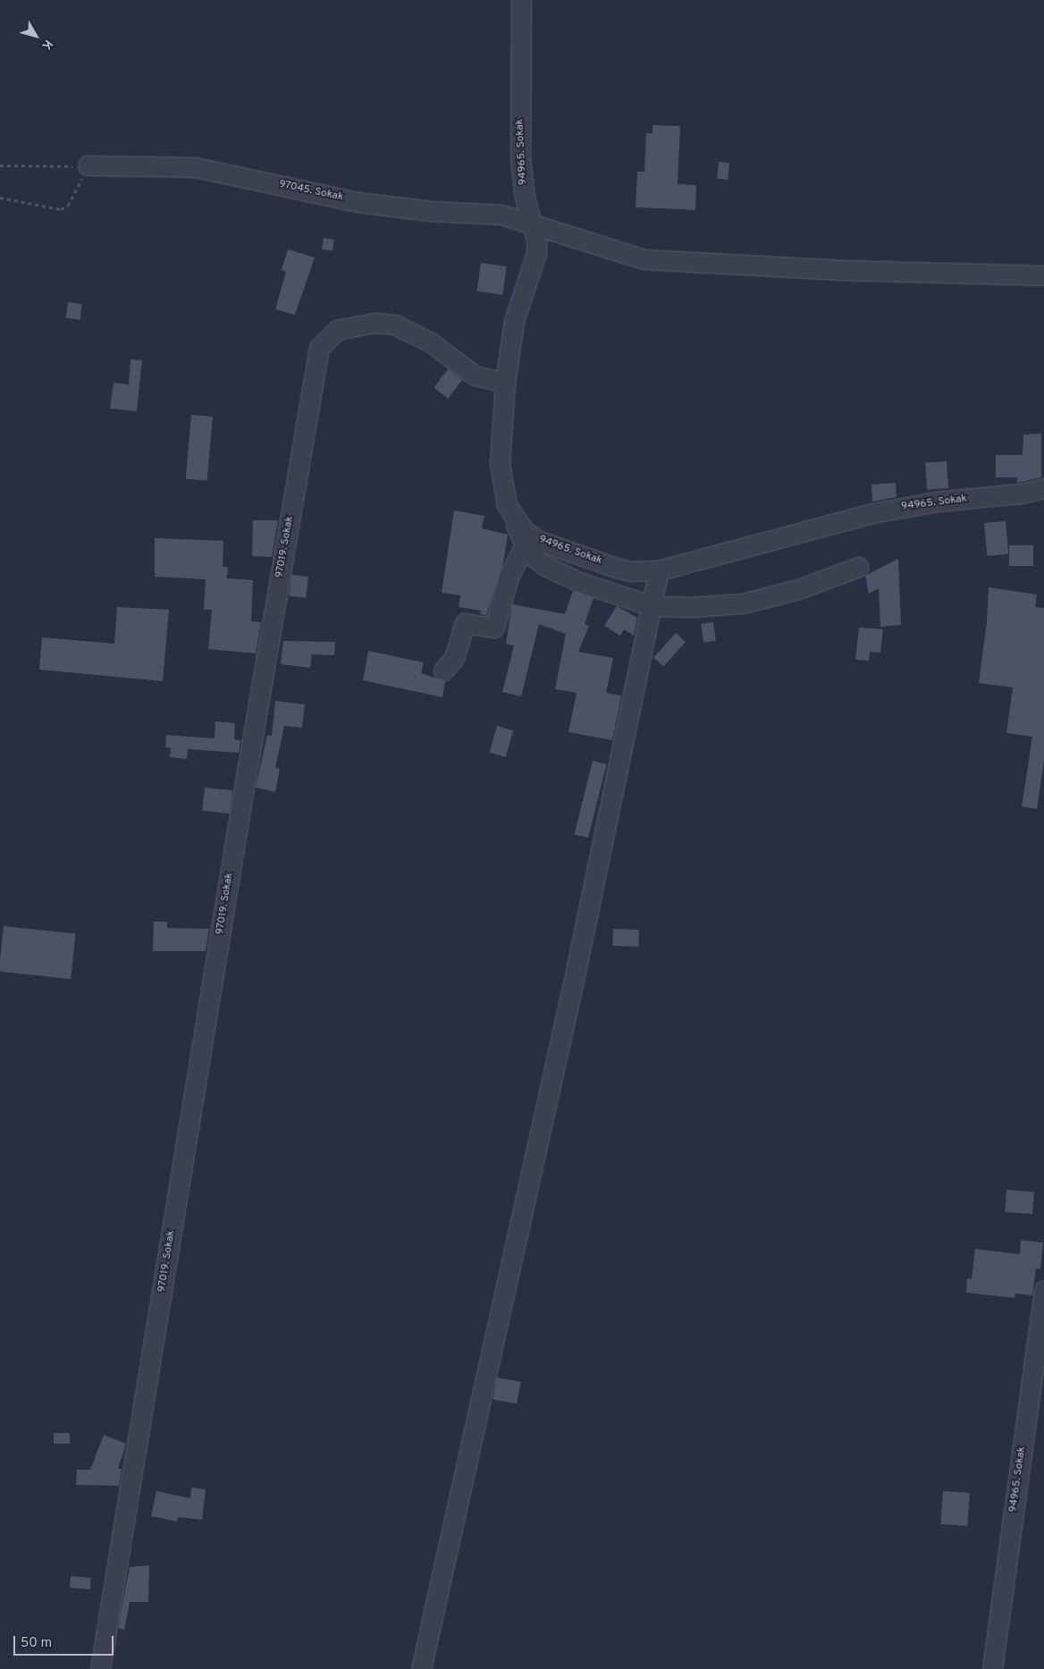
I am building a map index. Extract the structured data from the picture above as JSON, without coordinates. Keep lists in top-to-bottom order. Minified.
{"streets":{"street":["94965. Sokak","97045. Sokak","97019. Sokak"]},"crossings":[["94965. Sokak","97045. Sokak"],["94965. Sokak","97019. Sokak"]],"scale_bar":"50 m","north":"bottom right"}
